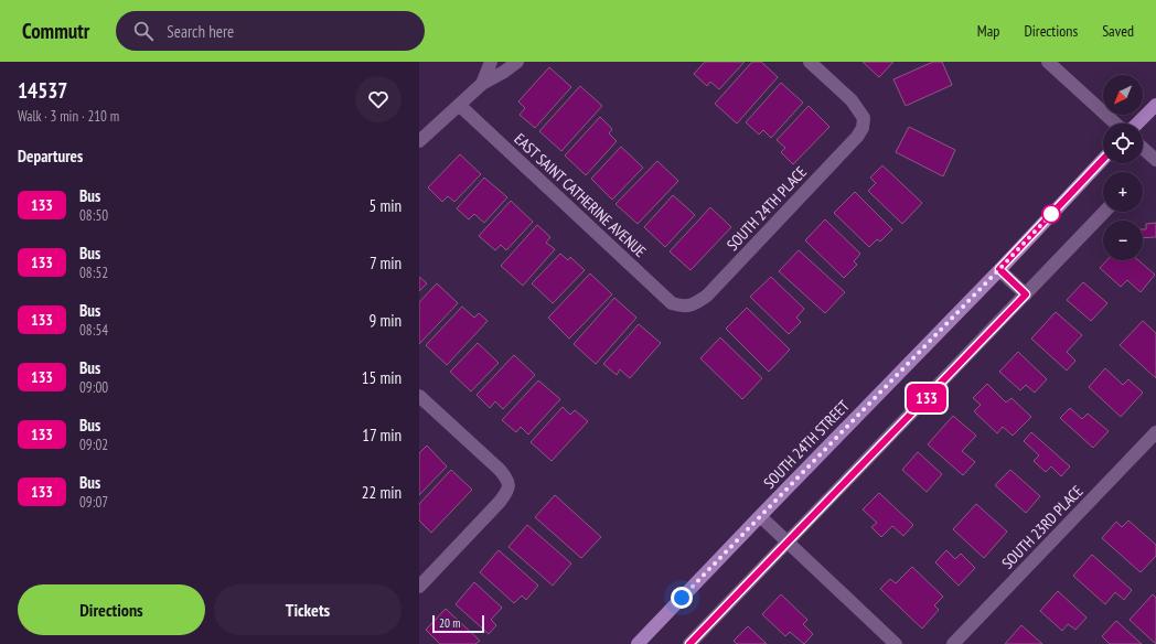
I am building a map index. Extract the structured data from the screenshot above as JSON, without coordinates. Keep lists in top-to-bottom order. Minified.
{"streets":{"main road":["SOUTH 24TH STREET"],"street":["EAST SAINT CATHERINE AVENUE","SOUTH 24TH PLACE","SOUTH 23RD PLACE"]},"crossings":[["EAST SAINT CATHERINE AVENUE","SOUTH 24TH PLACE"]],"lines":["bus line 133"],"scale_bar":"20 m","north":"bottom left","page":{"header":"Commutr","search":"Search here","nav":["Map","Directions","Saved"],"heading":[["14537","Walk · 3 min · 210 m"],"Departures"],"on_map":"133","map_buttons":["+","−"],"list":[{"mark":"133","name":"Bus","note":"08:50","value":"5 min"},{"mark":"133","name":"Bus","note":"08:52","value":"7 min"},{"mark":"133","name":"Bus","note":"08:54","value":"9 min"},{"mark":"133","name":"Bus","note":"09:00","value":"15 min"},{"mark":"133","name":"Bus","note":"09:02","value":"17 min"},{"mark":"133","name":"Bus","note":"09:07","value":"22 min"}],"buttons":["Directions","Tickets"],"scale":"20 m"}}
